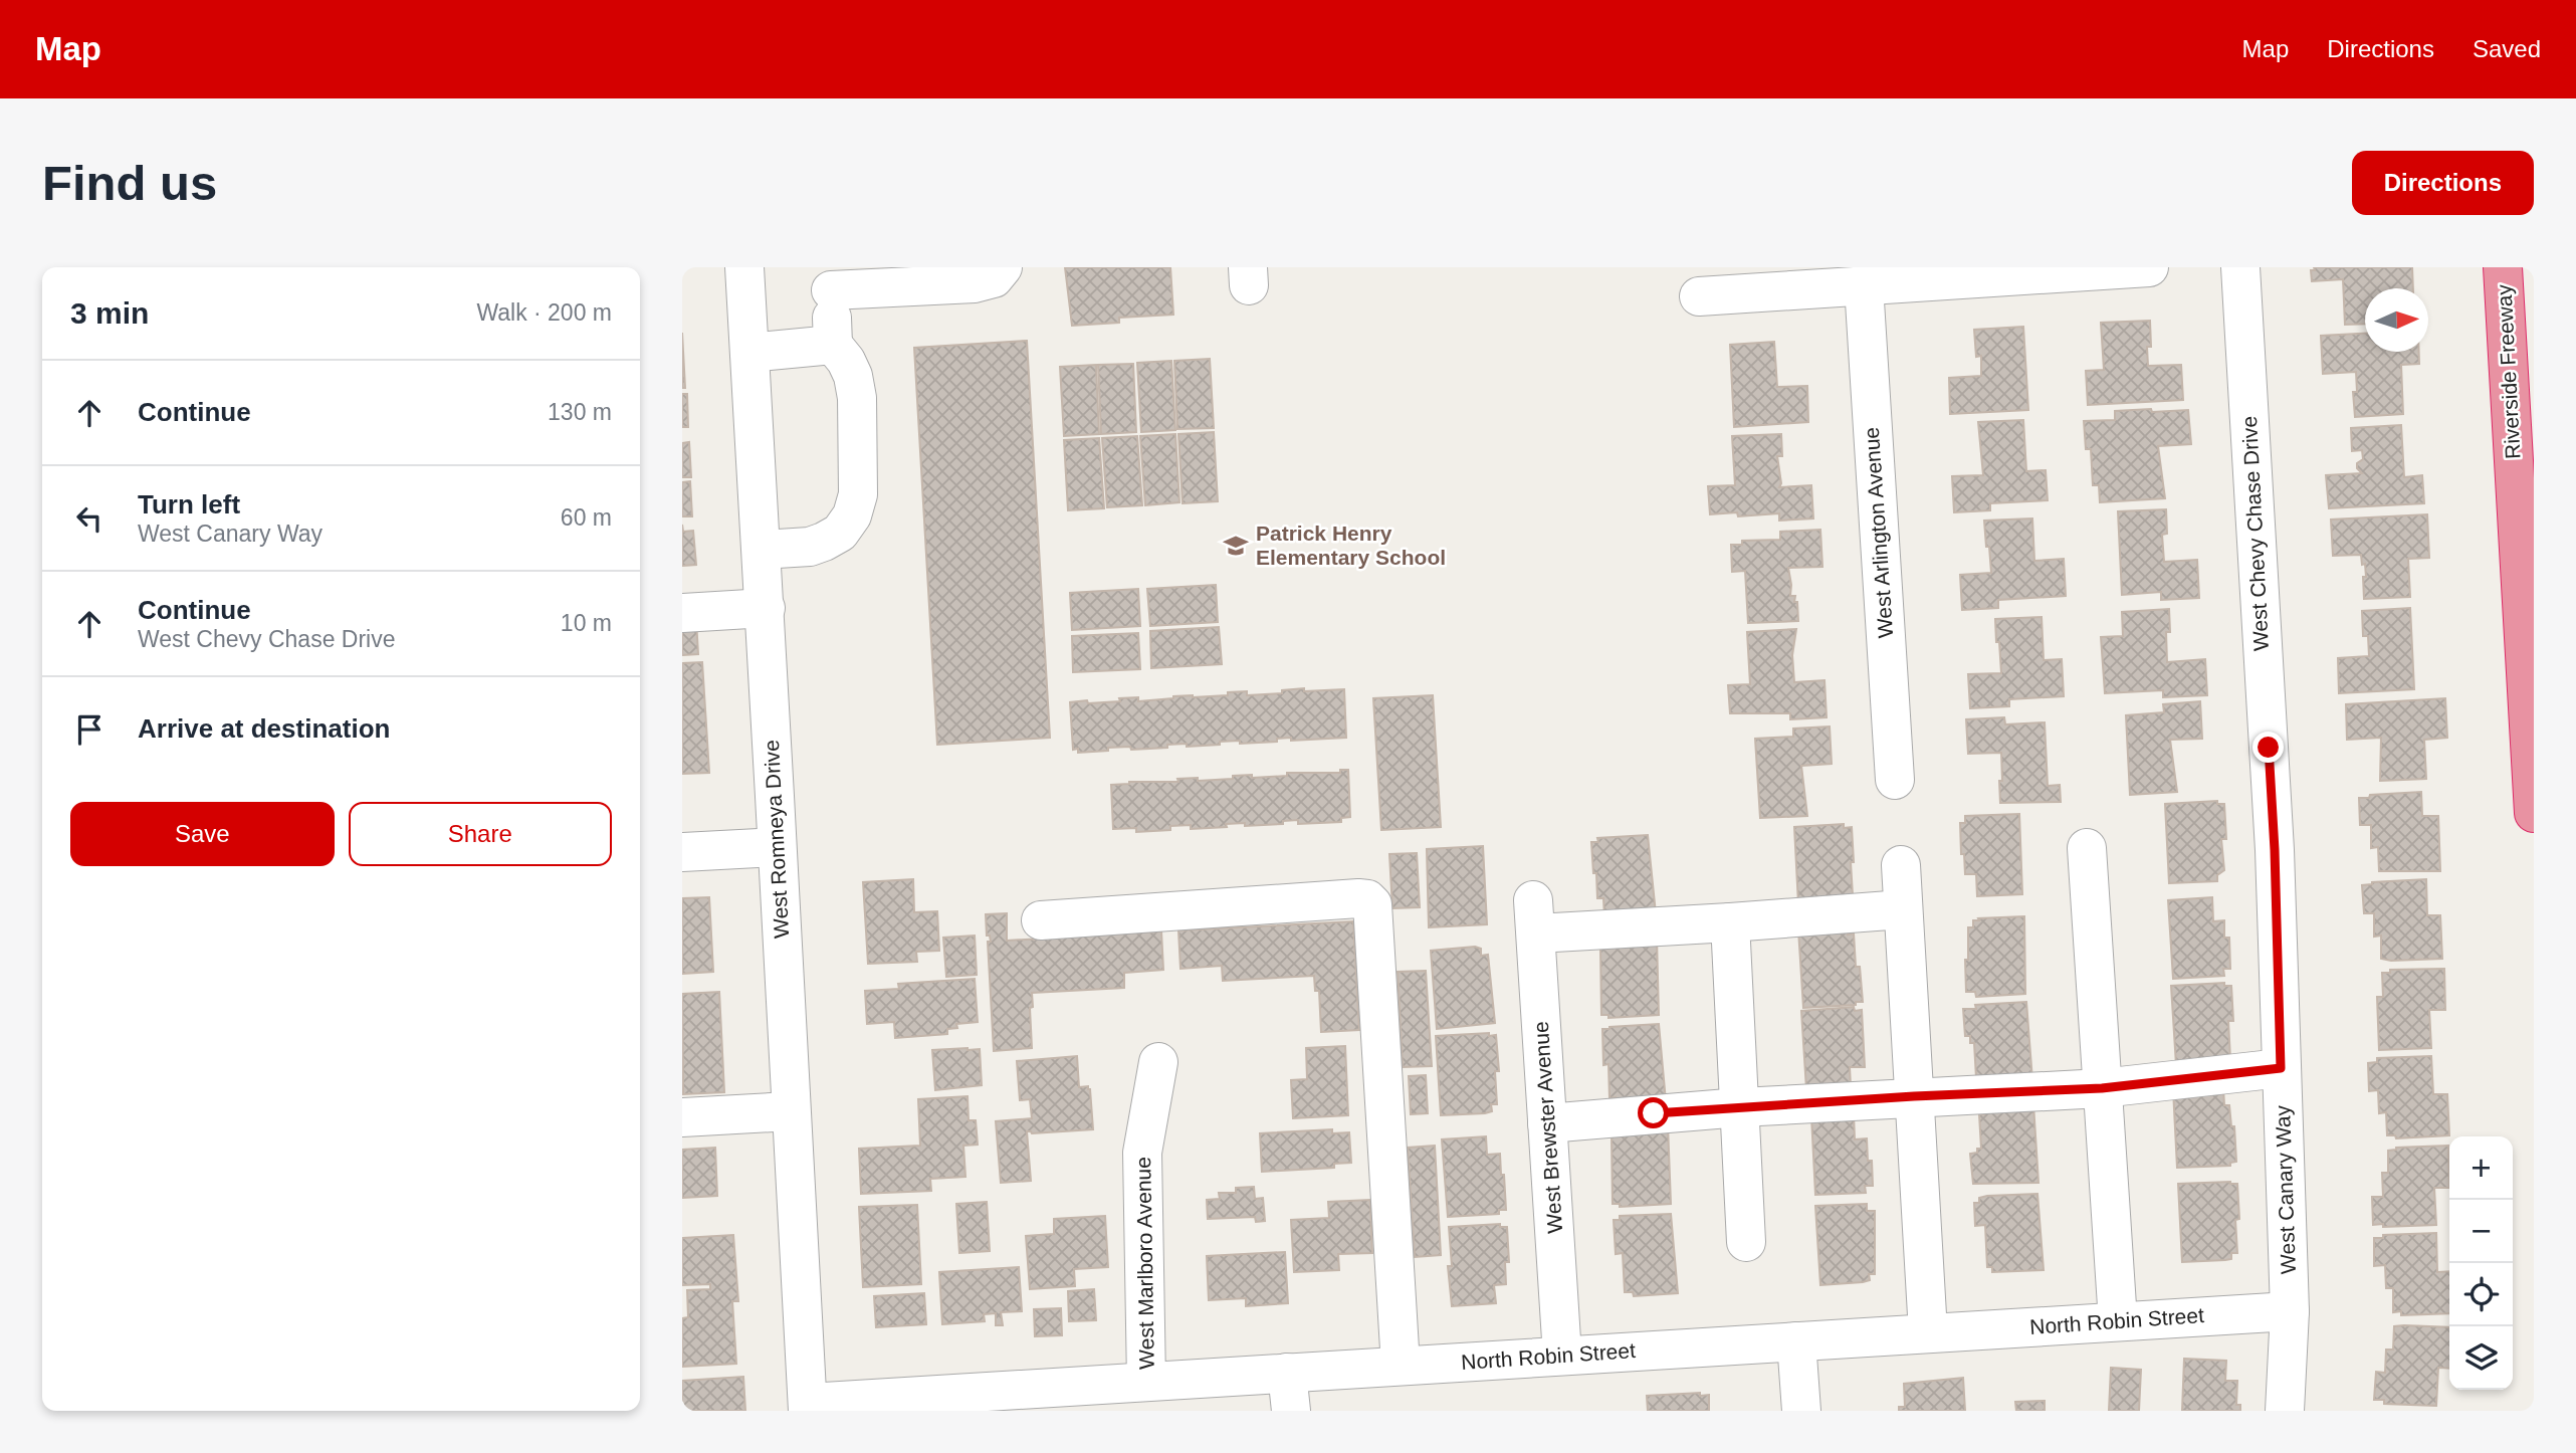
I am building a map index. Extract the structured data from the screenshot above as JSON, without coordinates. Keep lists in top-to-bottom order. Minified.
{"streets":{"highway":["Riverside Freeway"],"street":["West Arlington Avenue","West Chevy Chase Drive","West Romneya Drive","West Brewster Avenue","West Canary Way","West Marlboro Avenue","North Robin Street"]},"crossings":[["West Chevy Chase Drive","West Canary Way"],["West Romneya Drive","North Robin Street"],["West Brewster Avenue","North Robin Street"],["West Canary Way","North Robin Street"],["West Marlboro Avenue","North Robin Street"]],"places":{"school or university":["Patrick Henry Elementary School"]},"north":"right","page":{"header":"Map","nav":["Map","Directions","Saved"],"buttons":["Directions",["Save","Share"]],"title":"Find us","heading":["3 min","Walk · 200 m"],"list":[["Continue","130 m"],["Turn left","West Canary Way","60 m"],["Continue","West Chevy Chase Drive","10 m"],"Arrive at destination"],"map_buttons":["+","−"]}}
